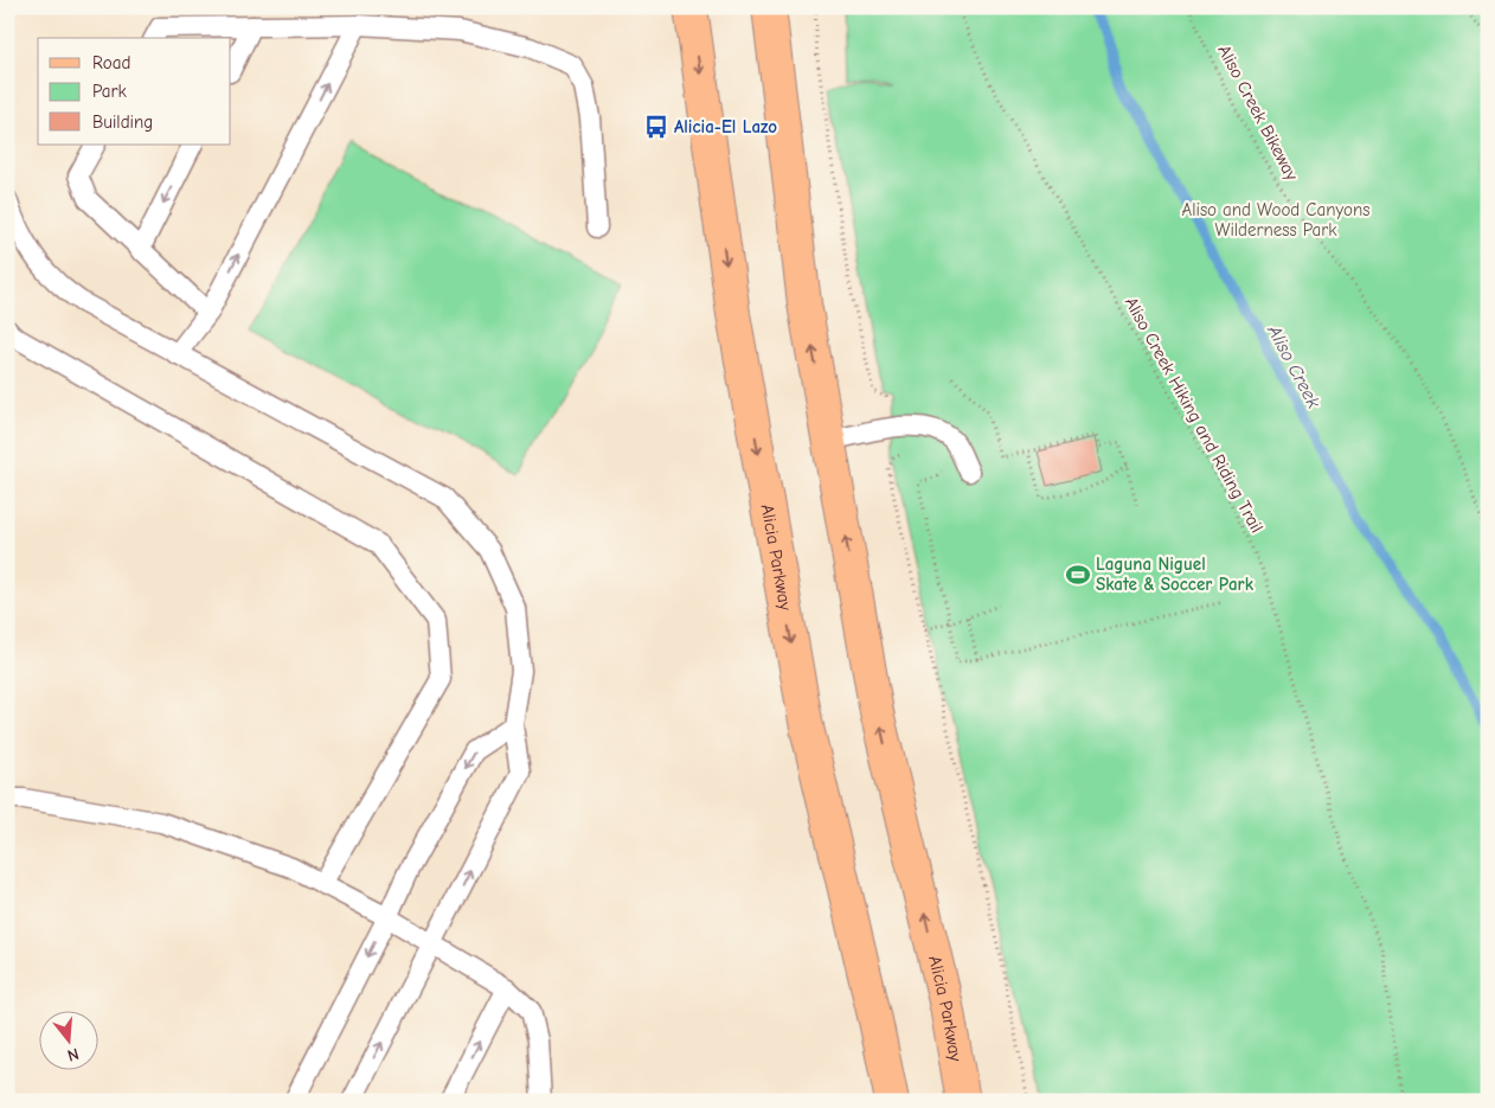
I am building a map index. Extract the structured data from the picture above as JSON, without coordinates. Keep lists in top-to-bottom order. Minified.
{"streets":{"main road":["Alicia Parkway"],"path":["Aliso Creek Bikeway","Aliso Creek Hiking and Riding Trail"]},"water":["Aliso Creek"],"parks":["Aliso and Wood Canyons Wilderness Park"],"places":{"bus stop":["Alicia-El Lazo"],"sports":["Laguna Niguel Skate & Soccer Park"]},"legend":["Road","Park","Building"],"north":"bottom"}
